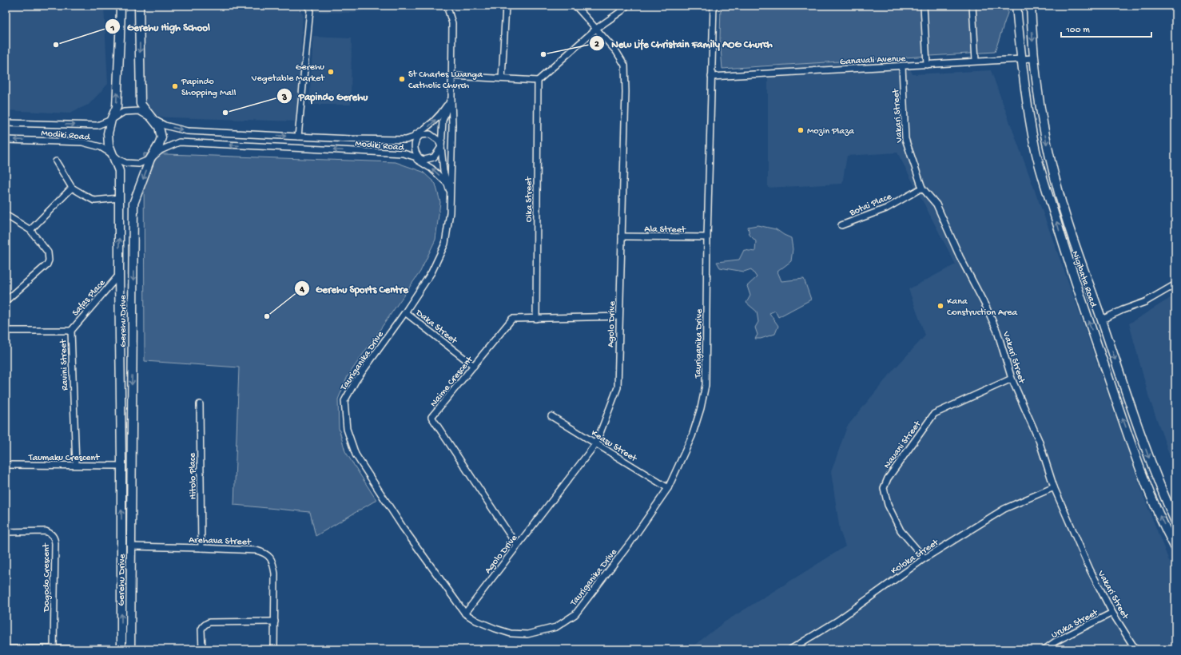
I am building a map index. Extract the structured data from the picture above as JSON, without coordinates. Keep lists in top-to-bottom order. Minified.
{"streets":{"street":["Ganavali Avenue","Vakari Street","Modiki Road","Oika Street","Botai Place","Ala Street","Nigibata Road","Safas Place","Gerehu Drive","Agolo Drive","Daka Street","Tauriganika Drive","Ravini Street","Naime Crescent","Nauani Street","Keasu Street","Taumaku Crescent","Hitolo Place","Arehava Street","Koloka Street","Dogodo Crescent","Uruka Street"]},"crossings":[["Ganavali Avenue","Vakari Street"],["Ganavali Avenue","Nigibata Road"],["Ganavali Avenue","Tauriganika Drive"],["Vakari Street","Botai Place"],["Vakari Street","Nauani Street"],["Vakari Street","Koloka Street"],["Vakari Street","Uruka Street"],["Modiki Road","Gerehu Drive"],["Modiki Road","Tauriganika Drive"],["Oika Street","Naime Crescent"],["Ala Street","Agolo Drive"],["Ala Street","Tauriganika Drive"],["Safas Place","Gerehu Drive"],["Safas Place","Ravini Street"],["Gerehu Drive","Taumaku Crescent"],["Gerehu Drive","Arehava Street"],["Agolo Drive","Tauriganika Drive"],["Agolo Drive","Naime Crescent"],["Agolo Drive","Keasu Street"],["Daka Street","Tauriganika Drive"],["Daka Street","Naime Crescent"],["Tauriganika Drive","Keasu Street"],["Ravini Street","Taumaku Crescent"],["Nauani Street","Koloka Street"],["Hitolo Place","Arehava Street"]],"places":["Gerehu High School","New Life Christain Family AOG Church","Gerehu Vegetable Market","St Charles Lwanga Catholic Church","Papindo Shopping Mall","Papindo Gerehu","Mozin Plaza","Kana Construction Area","Gerehu Sports Centre"],"scale_bar":"100 m"}
